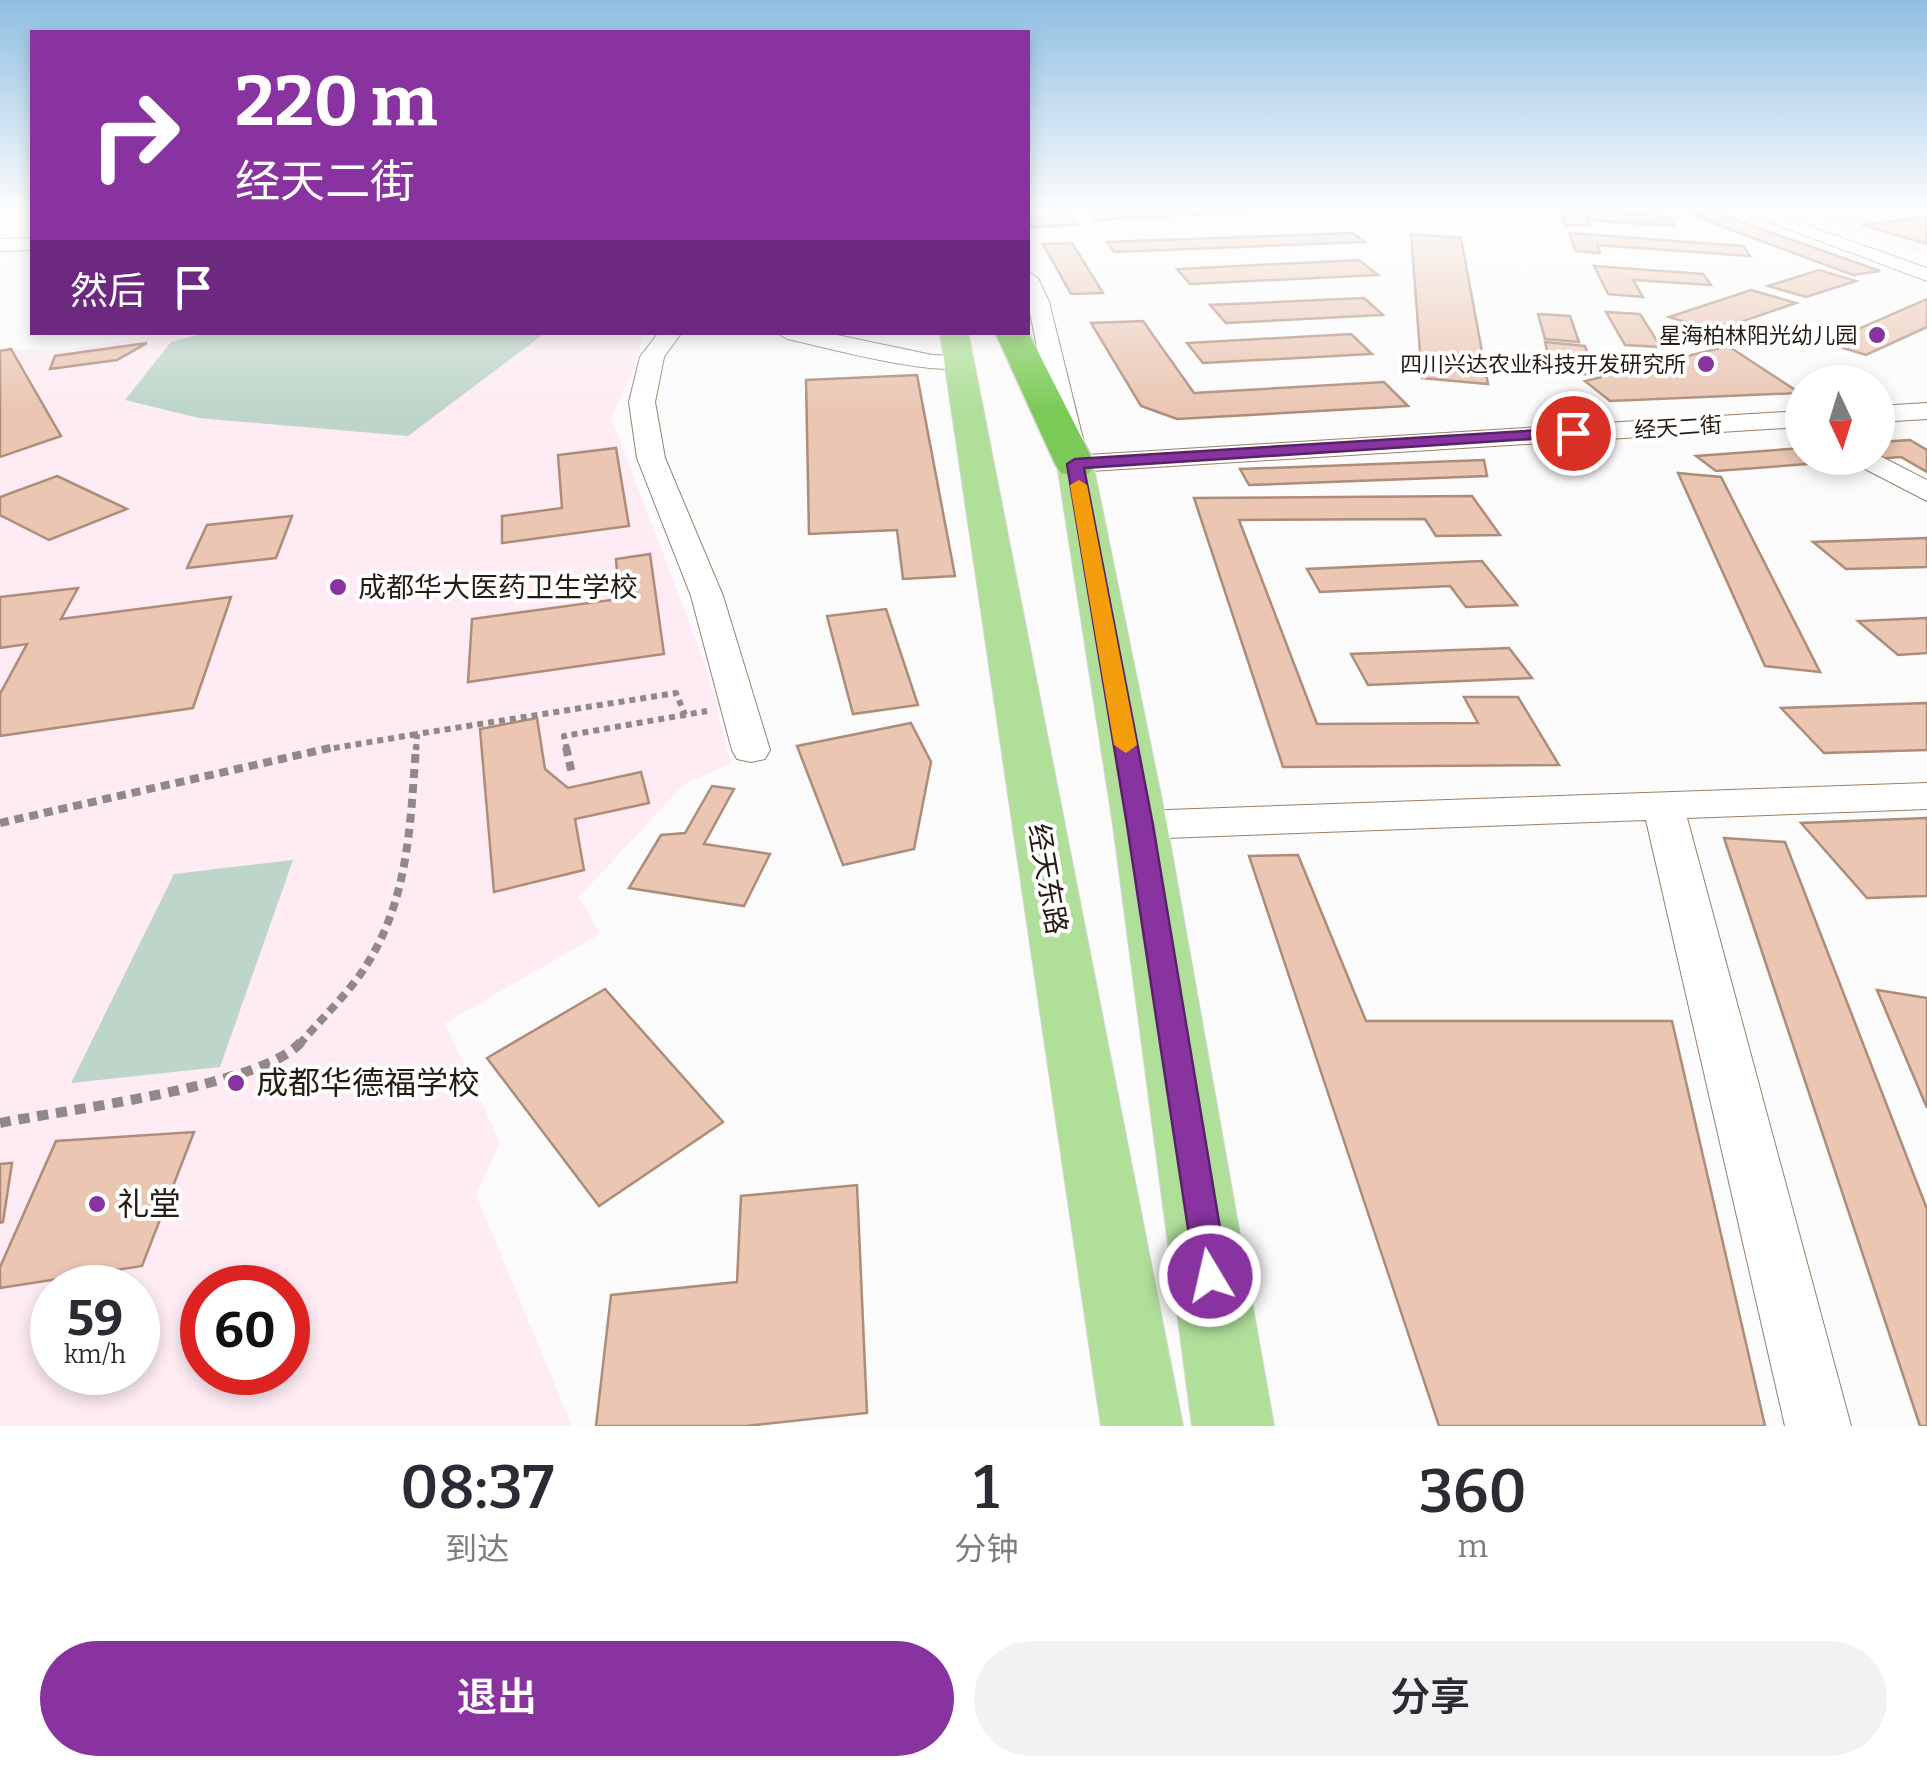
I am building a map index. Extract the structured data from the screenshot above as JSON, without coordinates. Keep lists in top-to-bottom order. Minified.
{"streets":{"main road":["经天东路"],"street":["经天二街"]},"places":["星海柏林阳光幼儿园","四川兴达农业科技开发研究所","成都华大医药卫生学校","成都华德福学校","礼堂"],"north":"bottom","page":{"turn":["220 m","经天二街"],"then":"然后","speed":"59 km/h","limit":"60","eta":["08:37","到达","1","分钟","360","m"],"buttons":["退出","分享"]}}
